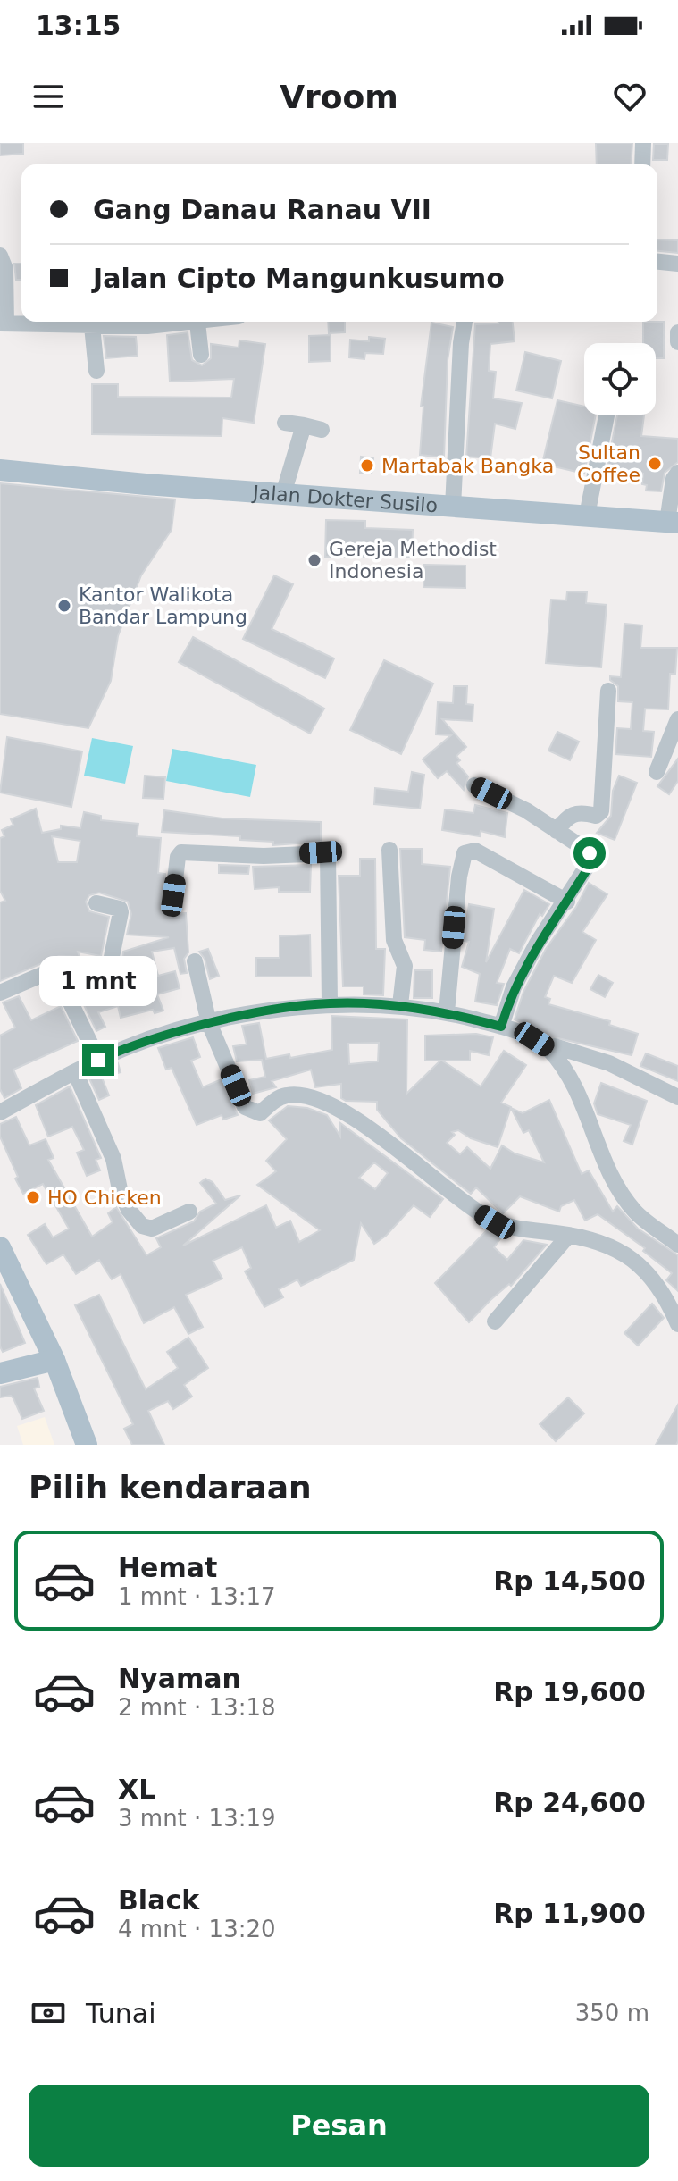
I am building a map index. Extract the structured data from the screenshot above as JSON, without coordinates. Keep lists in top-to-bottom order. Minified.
{"streets":{"main road":["Jalan Dokter Susilo"]},"places":["Sultan Coffee","Martabak Bangka","Gereja Methodist Indonesia","Kantor Walikota Bandar Lampung","HO Chicken"],"page":{"status":"13:15","header":"Vroom","banner":["Gang Danau Ranau VII","Jalan Cipto Mangunkusumo"],"bubble":"1 mnt","heading":"Pilih kendaraan","list":[{"name":"Hemat","note":"1 mnt · 13:17","value":"Rp 14,500"},{"name":"Nyaman","note":"2 mnt · 13:18","value":"Rp 19,600"},{"name":"XL","note":"3 mnt · 13:19","value":"Rp 24,600"},{"name":"Black","note":"4 mnt · 13:20","value":"Rp 11,900"}],"pay":["Tunai","350 m"],"buttons":"Pesan"}}
